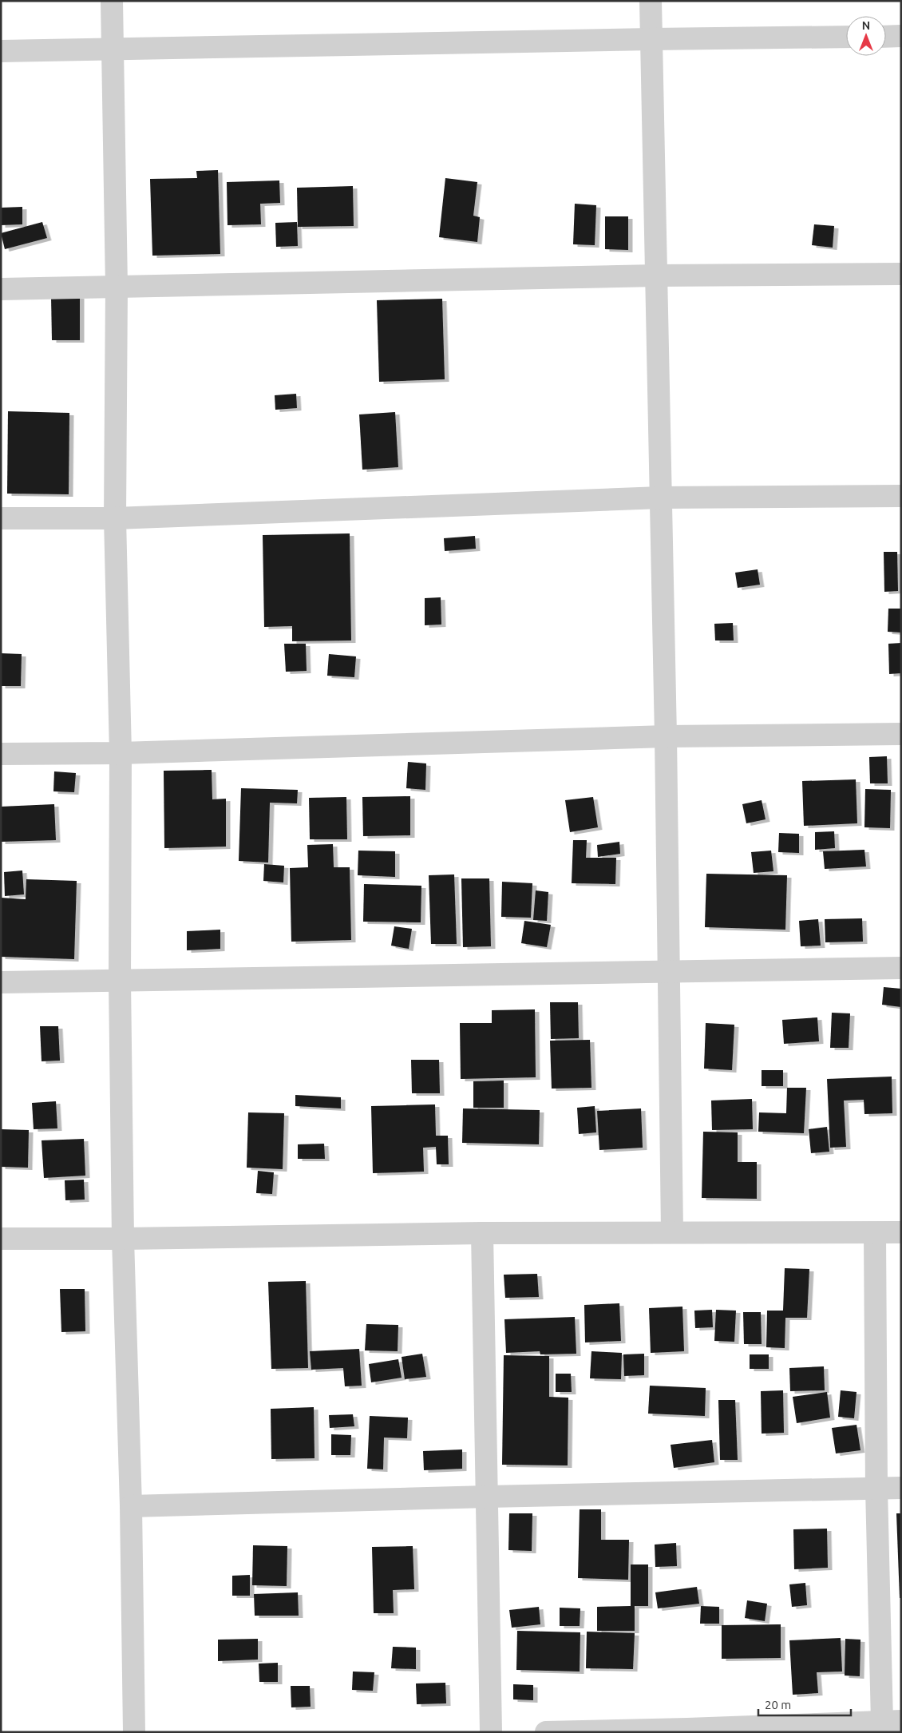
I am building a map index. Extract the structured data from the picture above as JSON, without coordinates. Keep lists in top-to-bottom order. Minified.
{"scale_bar":"20 m","north":"top"}
